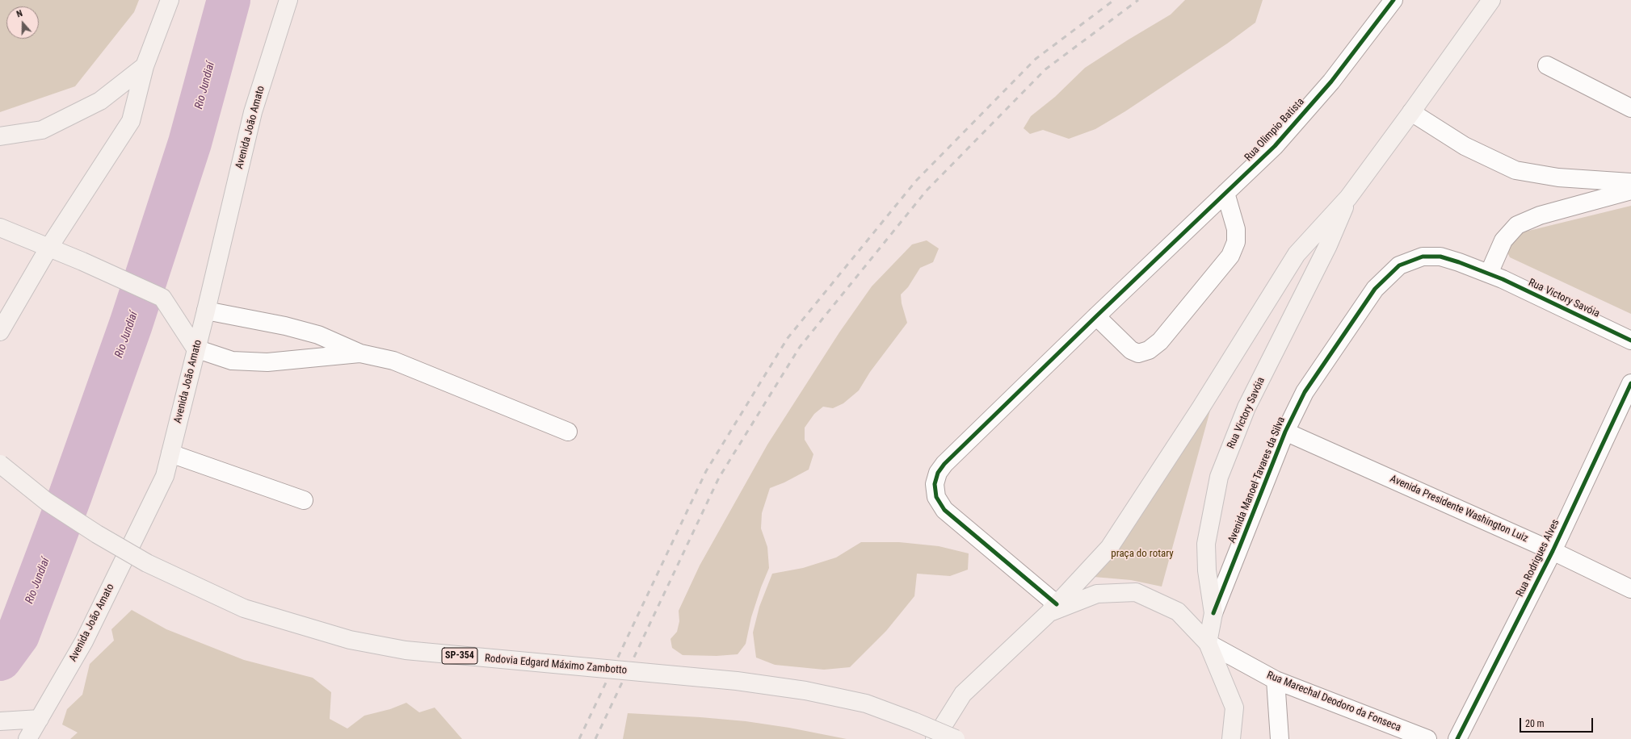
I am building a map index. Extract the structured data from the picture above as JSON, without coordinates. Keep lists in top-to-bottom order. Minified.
{"streets":{"main road":["Avenida João Amato","Rua Victory Savóia","SP-354","Rodovia Edgard Máximo Zambotto"],"street":["Rua Olimpio Batista","Avenida Manoel Tavares da Silva","Avenida Presidente Washington Luiz","Rua Rodrigues Alves","Rua Marechal Deodoro da Fonseca"]},"crossings":[["Rua Victory Savóia","Avenida Manoel Tavares da Silva"],["Rua Victory Savóia","Rua Marechal Deodoro da Fonseca"],["Avenida Manoel Tavares da Silva","Avenida Presidente Washington Luiz"],["Avenida Presidente Washington Luiz","Rua Rodrigues Alves"]],"water":["Rio Jundiaí"],"parks":["praça do rotary"],"scale_bar":"20 m","north":"top"}
